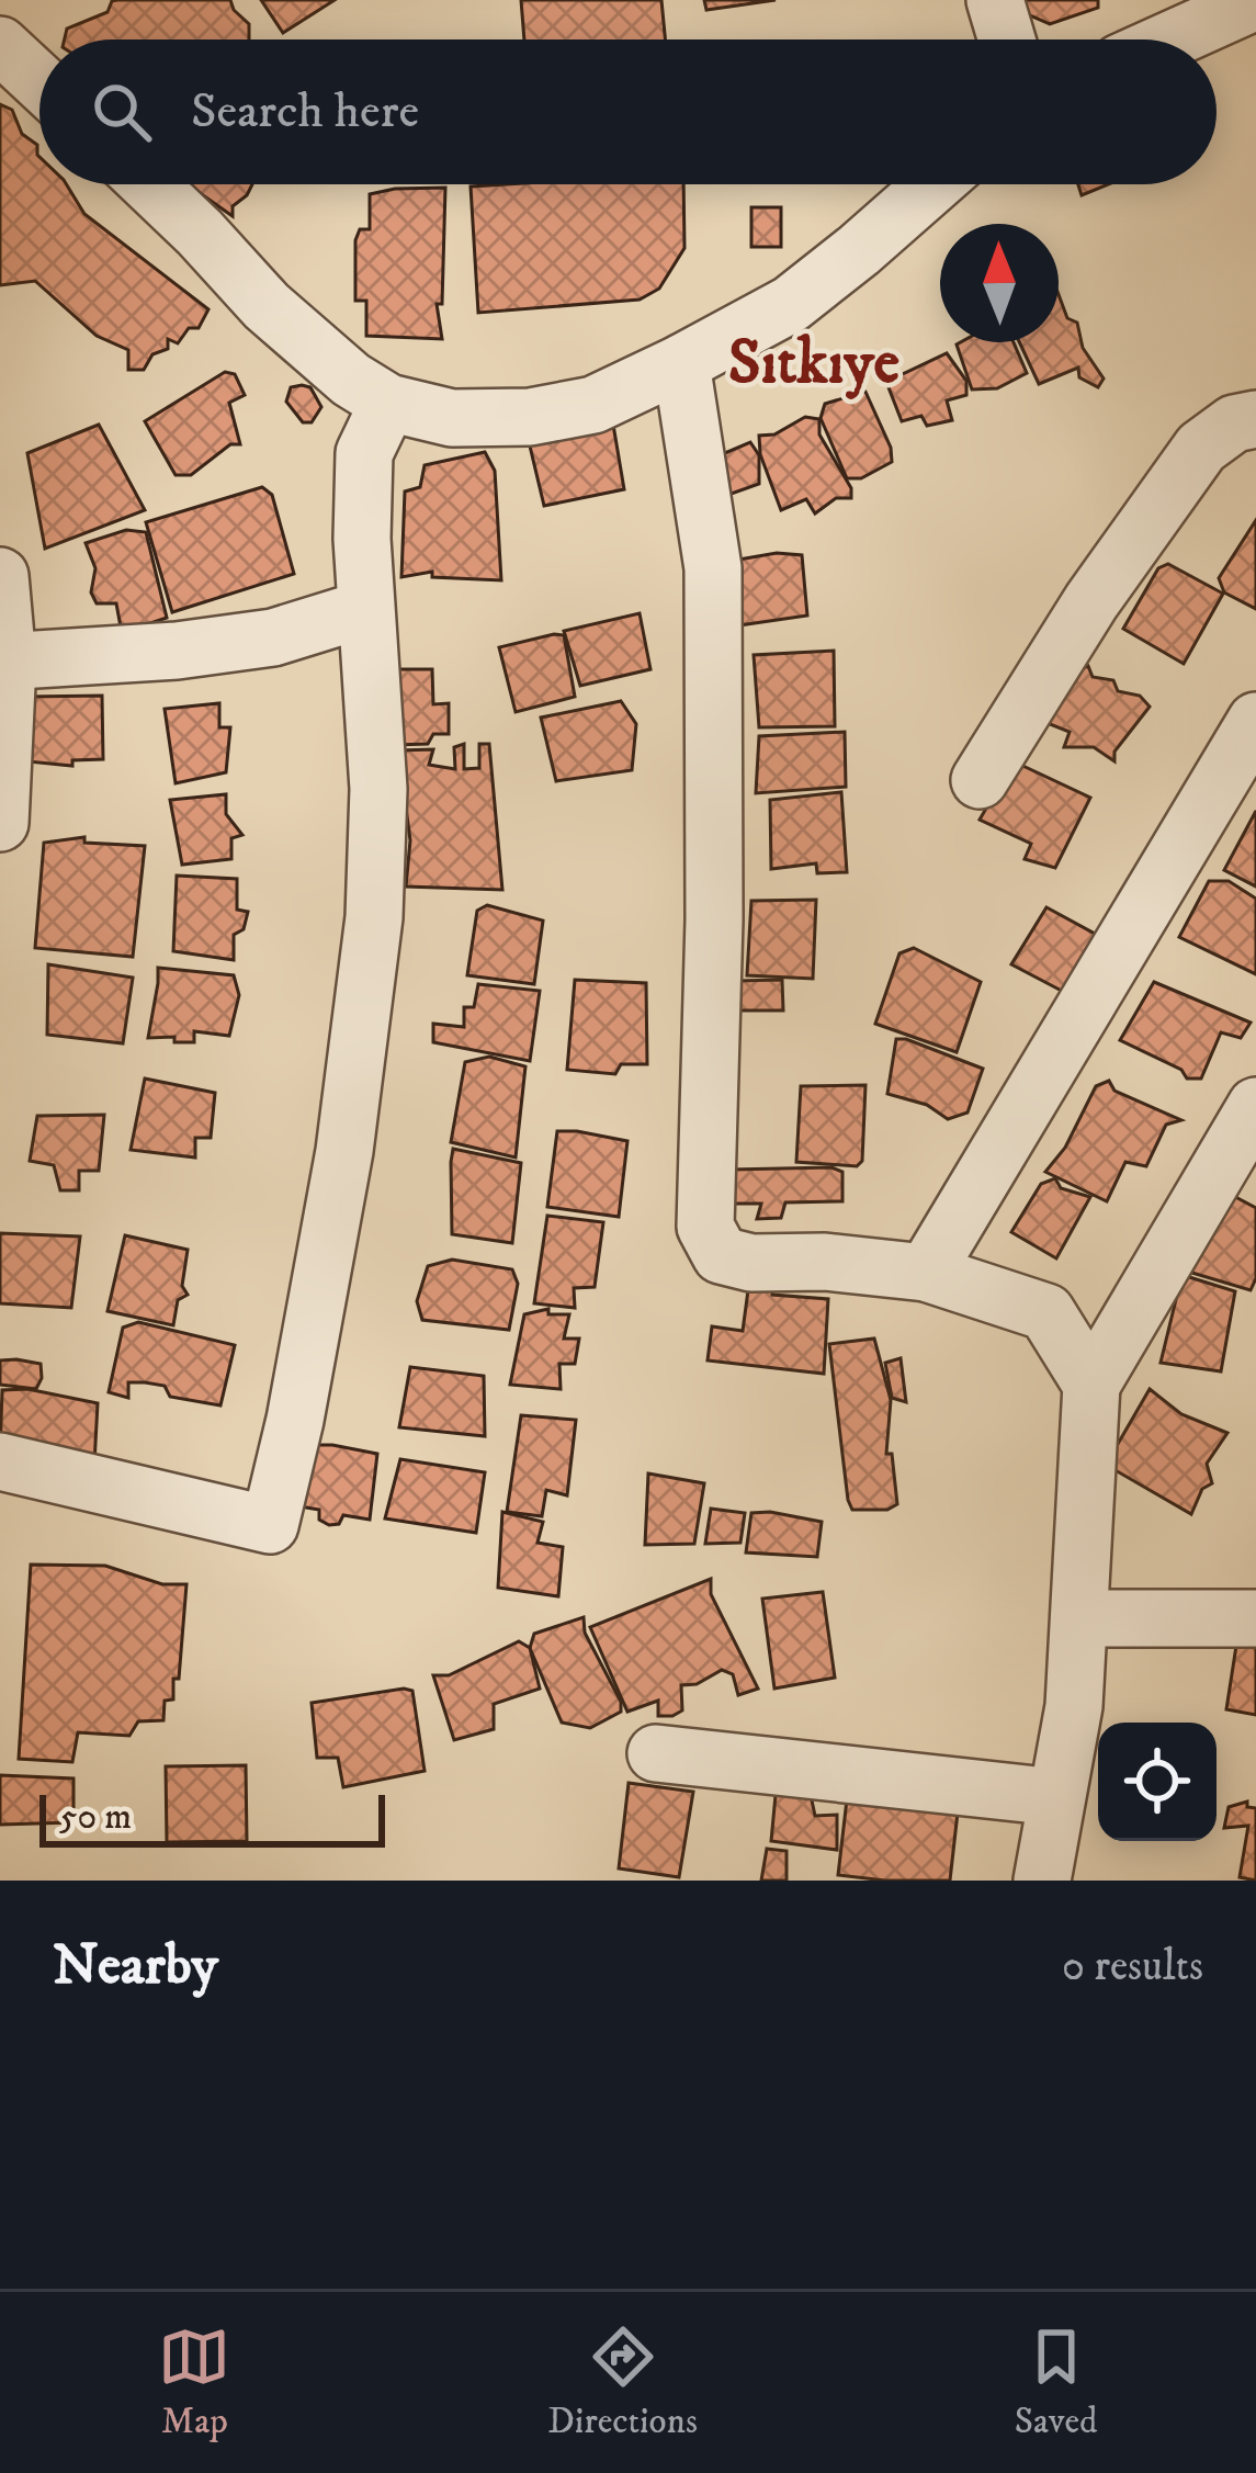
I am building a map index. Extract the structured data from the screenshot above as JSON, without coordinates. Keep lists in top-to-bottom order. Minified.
{"districts":["Sıtkıye"],"scale_bar":"50 m","north":"top","page":{"search":"Search here","scale":"50 m","heading":["Nearby","0 results"],"nav":["Map","Directions","Saved"]}}
